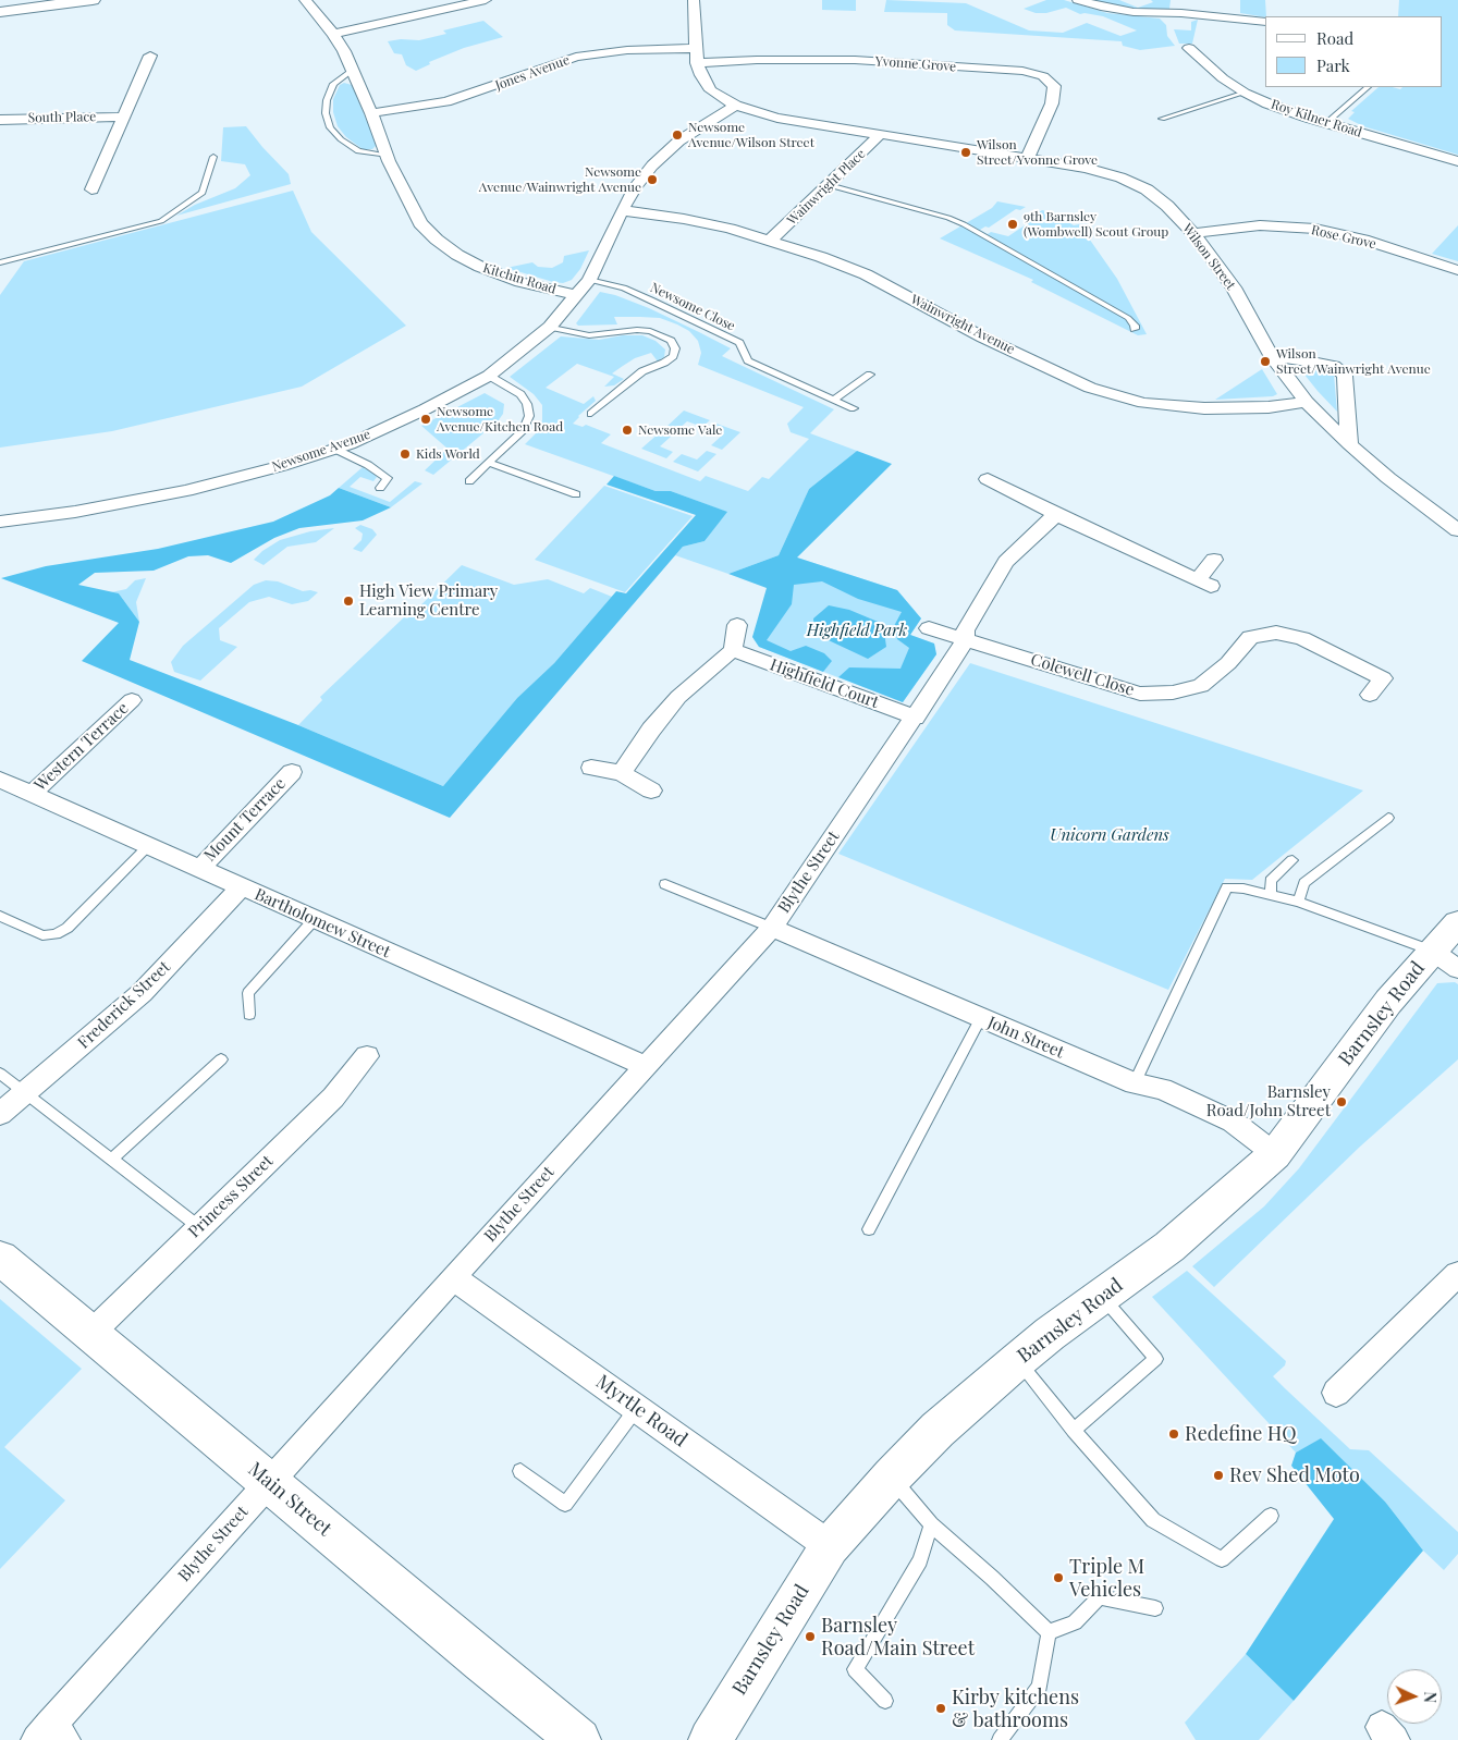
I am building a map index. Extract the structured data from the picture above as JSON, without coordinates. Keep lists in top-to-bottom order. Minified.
{"streets":{"street":["Yvonne Grove","Jones Avenue","South Place","Roy Kilner Road","Wainwright Place","Rose Grove","Wilson Street","Kitchin Road","Wainwright Avenue","Newsome Avenue","Colewell Close","Highfield Court","Western Terrace","Mount Terrace","Blythe Street","Bartholomew Street","Frederick Street","Barnsley Road","John Street","Princess Street","Myrtle Road","Main Street"],"lane":["Newsome Close"]},"crossings":[["Yvonne Grove","Wilson Street"],["Jones Avenue","Wilson Street"],["Jones Avenue","Kitchin Road"],["Wainwright Place","Wilson Street"],["Wainwright Place","Wainwright Avenue"],["Rose Grove","Wilson Street"],["Wilson Street","Wainwright Avenue"],["Wilson Street","Newsome Avenue"],["Kitchin Road","Newsome Avenue"],["Newsome Close","Newsome Avenue"],["Wainwright Avenue","Newsome Avenue"],["Colewell Close","Blythe Street"],["Highfield Court","Blythe Street"],["Western Terrace","Bartholomew Street"],["Mount Terrace","Bartholomew Street"],["Blythe Street","Bartholomew Street"],["Blythe Street","John Street"],["Blythe Street","Myrtle Road"],["Blythe Street","Main Street"],["Bartholomew Street","Frederick Street"],["Barnsley Road","John Street"],["Barnsley Road","Myrtle Road"],["Princess Street","Main Street"]],"parks":["Highfield Park","Unicorn Gardens"],"places":["Newsome Avenue/Wilson Street","Wilson Street/Yvonne Grove","Newsome Avenue/Wainwright Avenue","9th Barnsley (Wombwell) Scout Group","Wilson Street/Wainwright Avenue","Newsome Avenue/Kitchen Road","Newsome Vale","Kids World","High View Primary Learning Centre","Barnsley Road/John Street","Redefine HQ","Rev Shed Moto","Triple M Vehicles","Barnsley Road/Main Street","Kirby kitchens & bathrooms"],"legend":["Road","Park"],"north":"right"}
